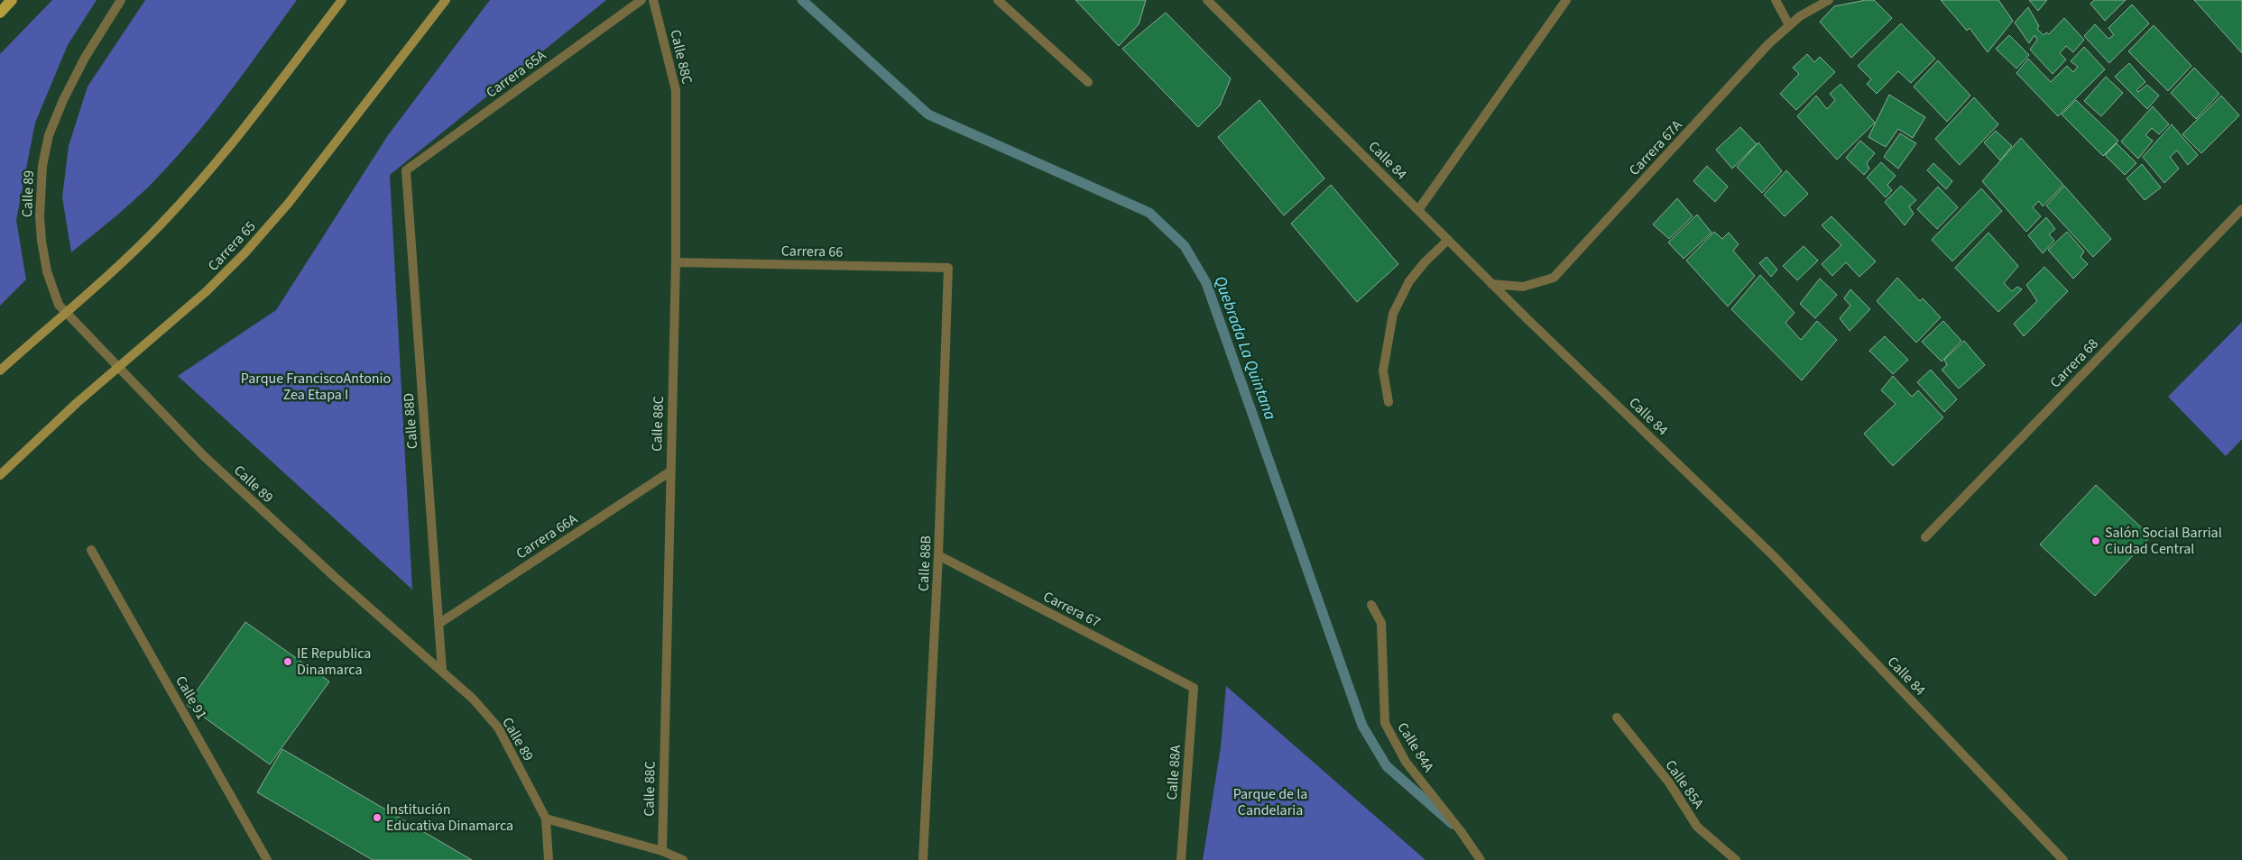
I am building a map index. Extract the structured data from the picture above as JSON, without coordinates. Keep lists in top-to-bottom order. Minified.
{"streets":{"main road":["Carrera 65"],"street":["Calle 88C","Carrera 65A","Carrera 67A","Calle 84","Calle 89","Carrera 66","Carrera 68","Calle 88D","Carrera 66A","Calle 88B","Carrera 67","Calle 91","Calle 84A","Calle 88A","Calle 85A"]},"crossings":[["Calle 88C","Carrera 66"],["Calle 88C","Carrera 66A"],["Carrera 65A","Calle 88D"],["Carrera 67A","Calle 84"],["Calle 89","Carrera 65"],["Calle 89","Calle 88D"],["Carrera 66","Calle 88B"],["Calle 88D","Carrera 66A"],["Calle 88B","Carrera 67"],["Carrera 67","Calle 88A"]],"water":["Quebrada La Quintana"],"parks":["Parque FranciscoAntonio Zea Etapa I","Parque de la Candelaria"],"places":["Salón Social Barrial Ciudad Central","IE Republica Dinamarca","Institución Educativa Dinamarca"]}
